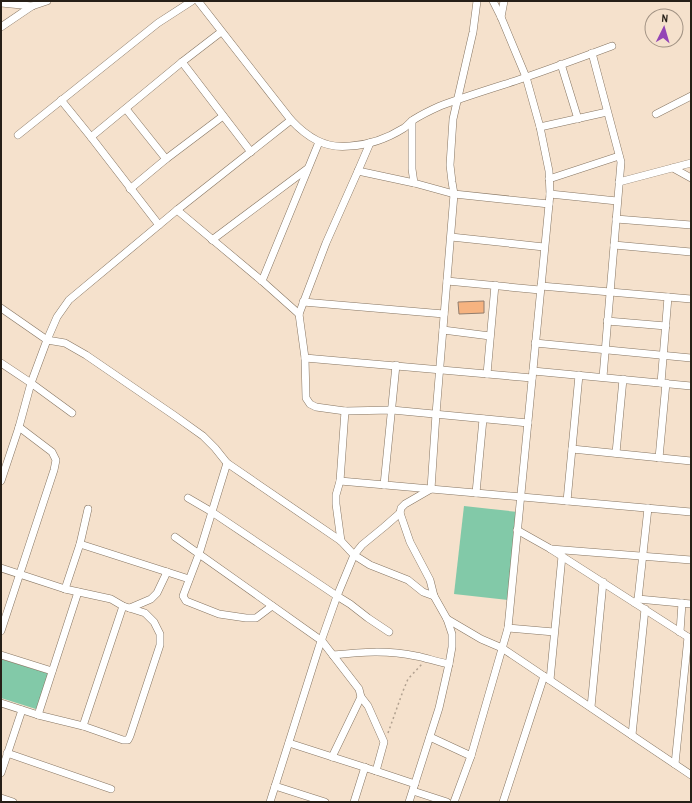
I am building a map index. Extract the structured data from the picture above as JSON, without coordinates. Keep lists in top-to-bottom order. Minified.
{"north":"top"}
